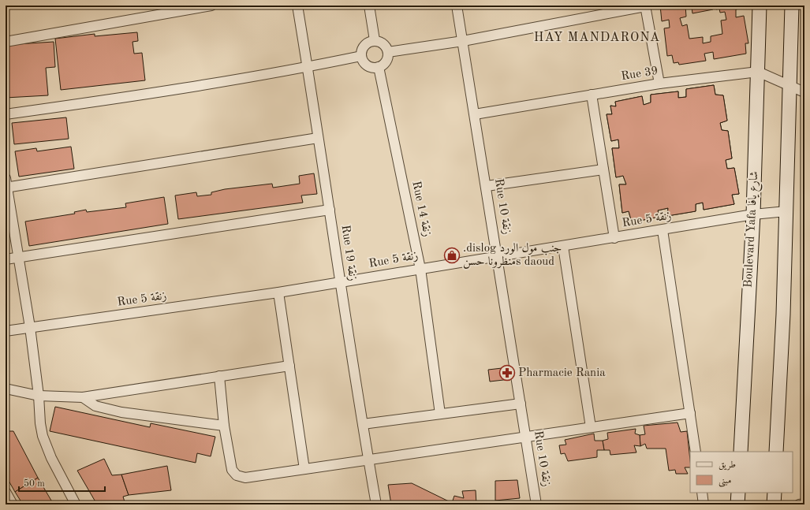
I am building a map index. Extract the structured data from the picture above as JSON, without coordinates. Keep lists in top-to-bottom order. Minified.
{"streets":{"street":["Rue 39","Rue 10 زنقة","Rue 14 زنقة","Rue 5 زنقة","Boulevard Yafa شارع يافا","Rue 19 زنقة"]},"crossings":[["Rue 39","Rue 10 زنقة"],["Rue 39","Boulevard Yafa شارع يافا"],["Rue 10 زنقة","Rue 5 زنقة"],["Rue 14 زنقة","Rue 5 زنقة"],["Rue 5 زنقة","Boulevard Yafa شارع يافا"],["Rue 5 زنقة","Rue 19 زنقة"]],"districts":["HAY MANDARONA"],"places":{"shop":[".dislog جنب مول الورد منظرونا حسنs daoud"],"pharmacy":["Pharmacie Rania"]},"legend":["طريق","مبنى"],"scale_bar":"50 m"}
